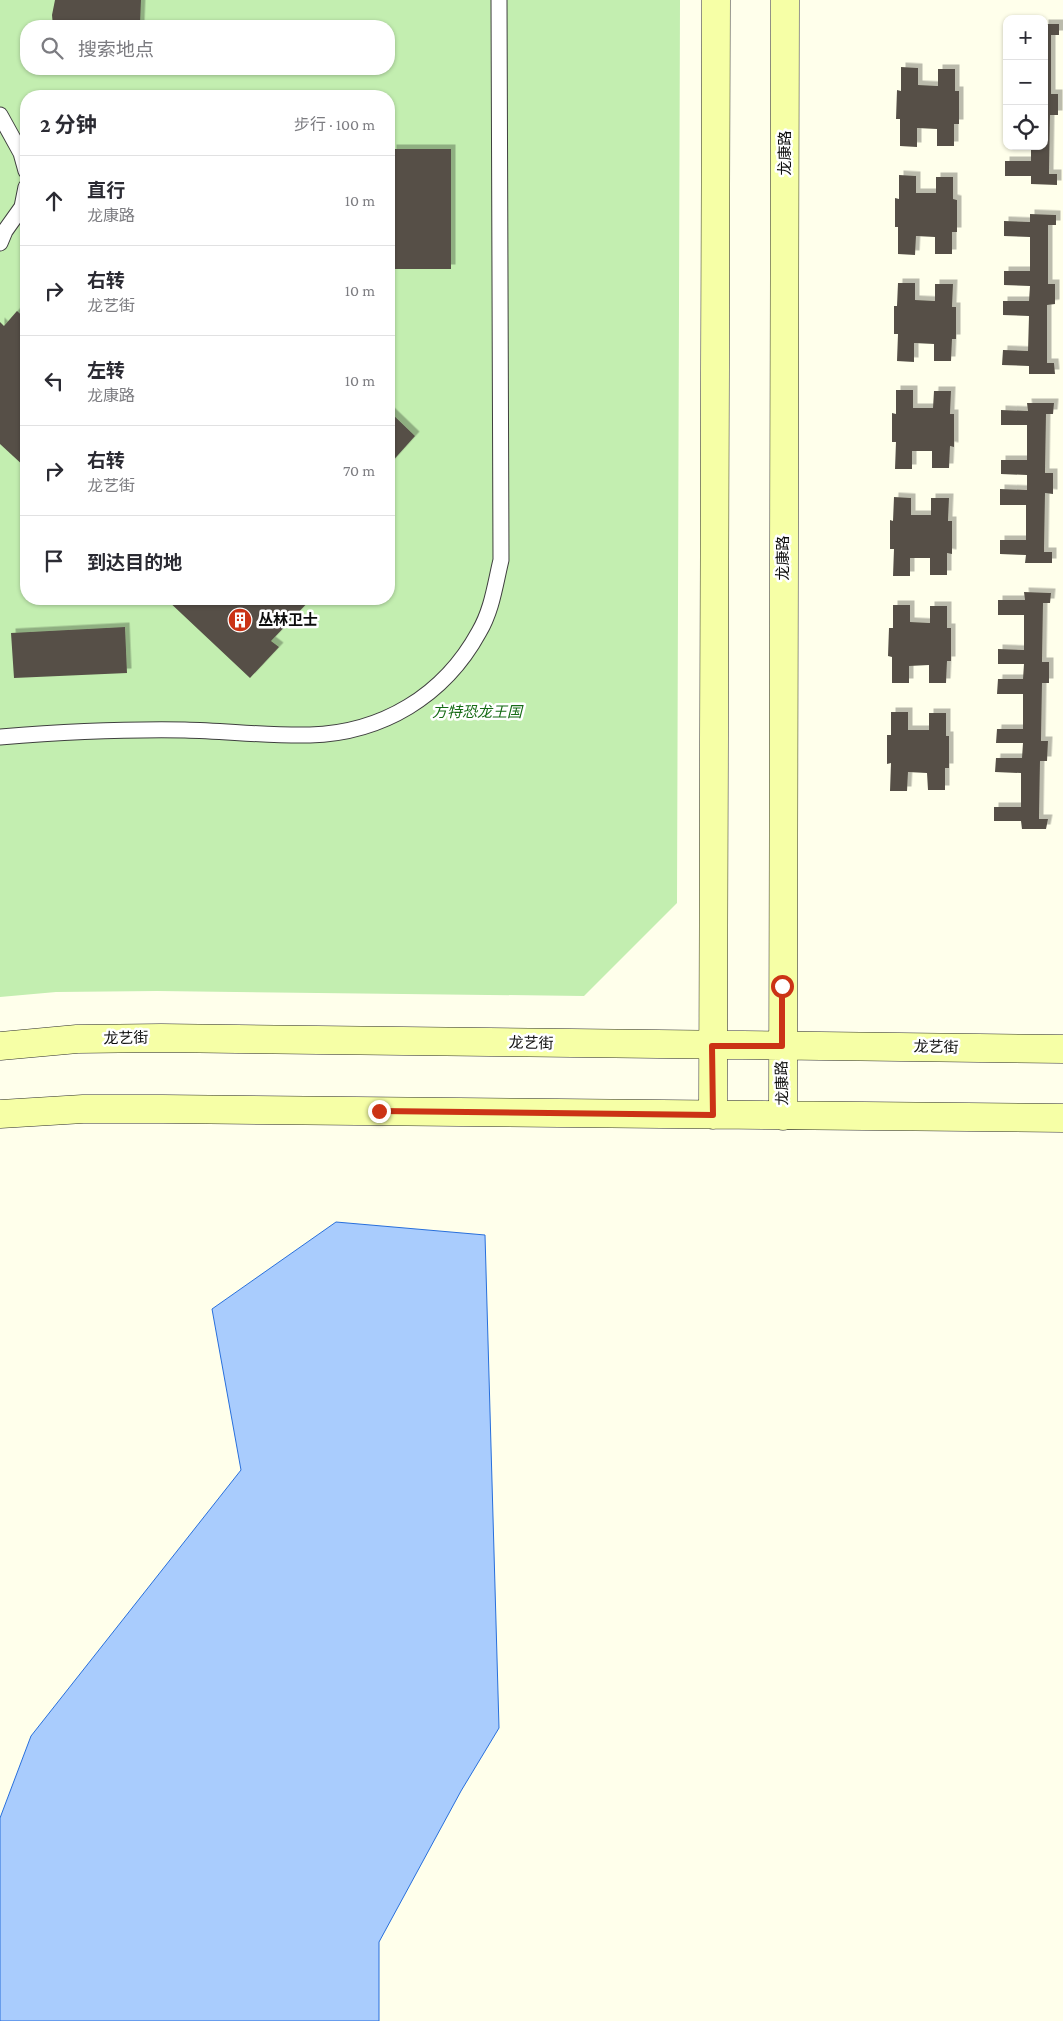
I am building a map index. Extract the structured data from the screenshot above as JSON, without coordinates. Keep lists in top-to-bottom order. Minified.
{"streets":{"street":["龙康路","龙艺街"]},"crossings":[["龙康路","龙艺街"]],"parks":["方特恐龙王国"],"places":{"building":["丛林卫士"]},"page":{"map_buttons":["+","−"],"search":"搜索地点","heading":["2 分钟","步行 · 100 m"],"list":[["直行","龙康路","10 m"],["右转","龙艺街","10 m"],["左转","龙康路","10 m"],["右转","龙艺街","70 m"],"到达目的地"]}}
